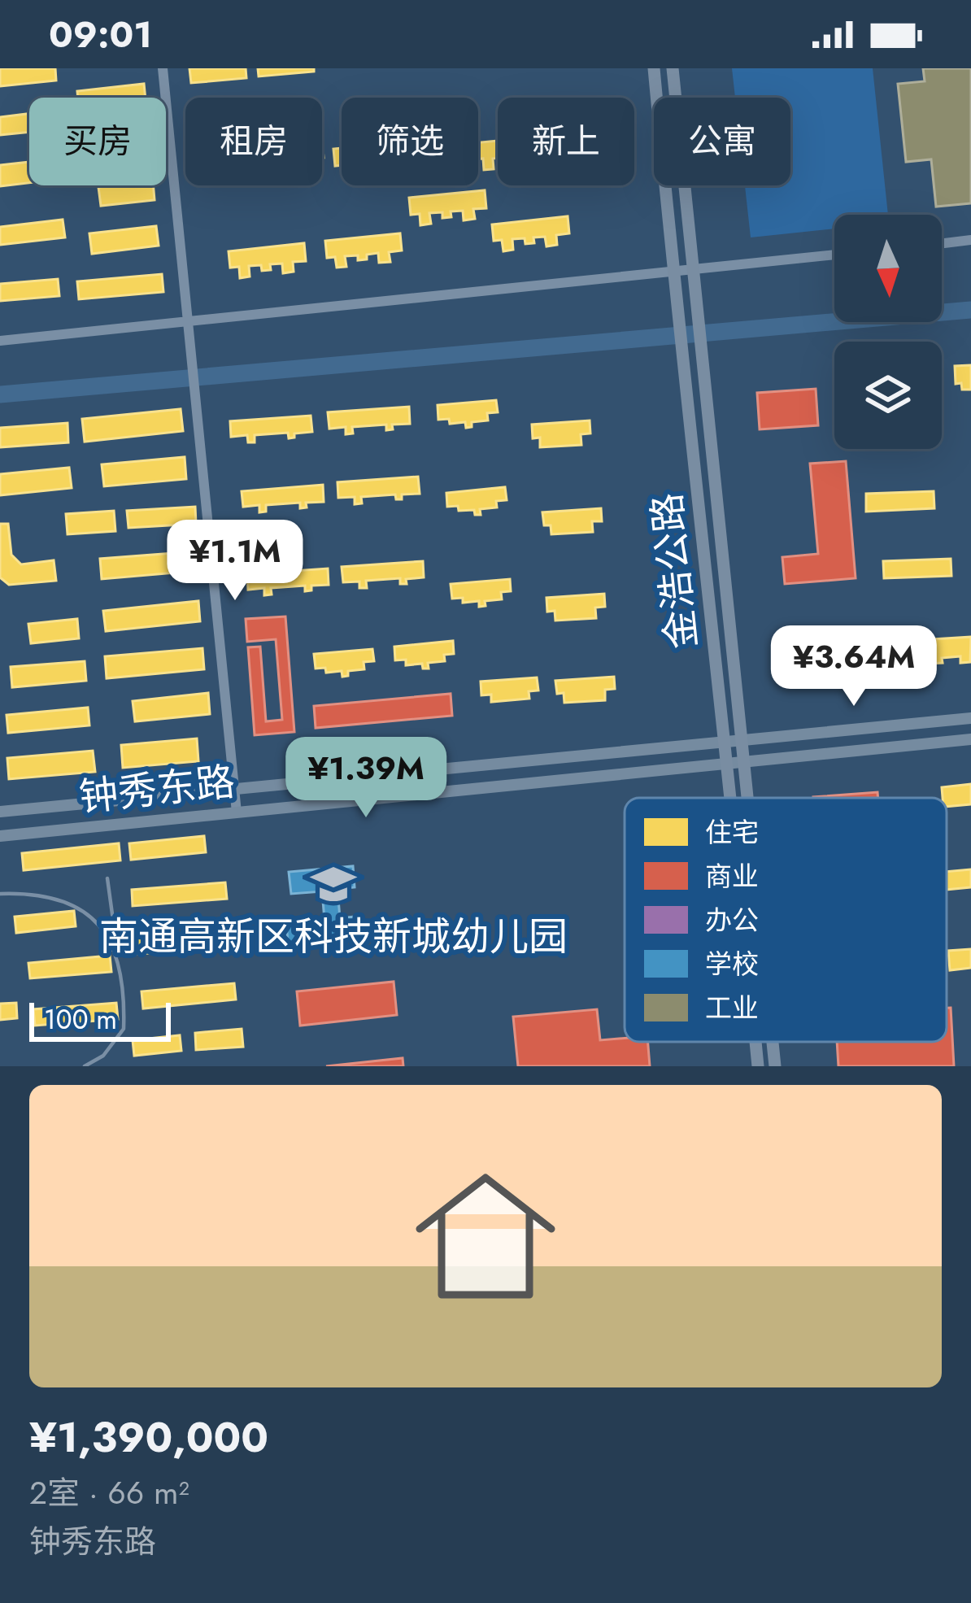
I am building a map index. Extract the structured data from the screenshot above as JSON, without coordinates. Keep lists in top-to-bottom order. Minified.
{"streets":{"main road":["金浩公路","钟秀东路"]},"crossings":[["金浩公路","钟秀东路"]],"places":{"school or university":["南通高新区科技新城幼儿园"]},"legend":["住宅","商业","办公","学校","工业"],"scale_bar":"100 m","north":"bottom","page":{"status":"09:01","chip":["买房","租房","筛选","新上","公寓"],"price":["¥1.1M","¥3.64M","¥1.39M"],"scale":"100 m","list":[{"name":"¥1,390,000","note":"2室 · 66 m² · 钟秀东路"}]}}
